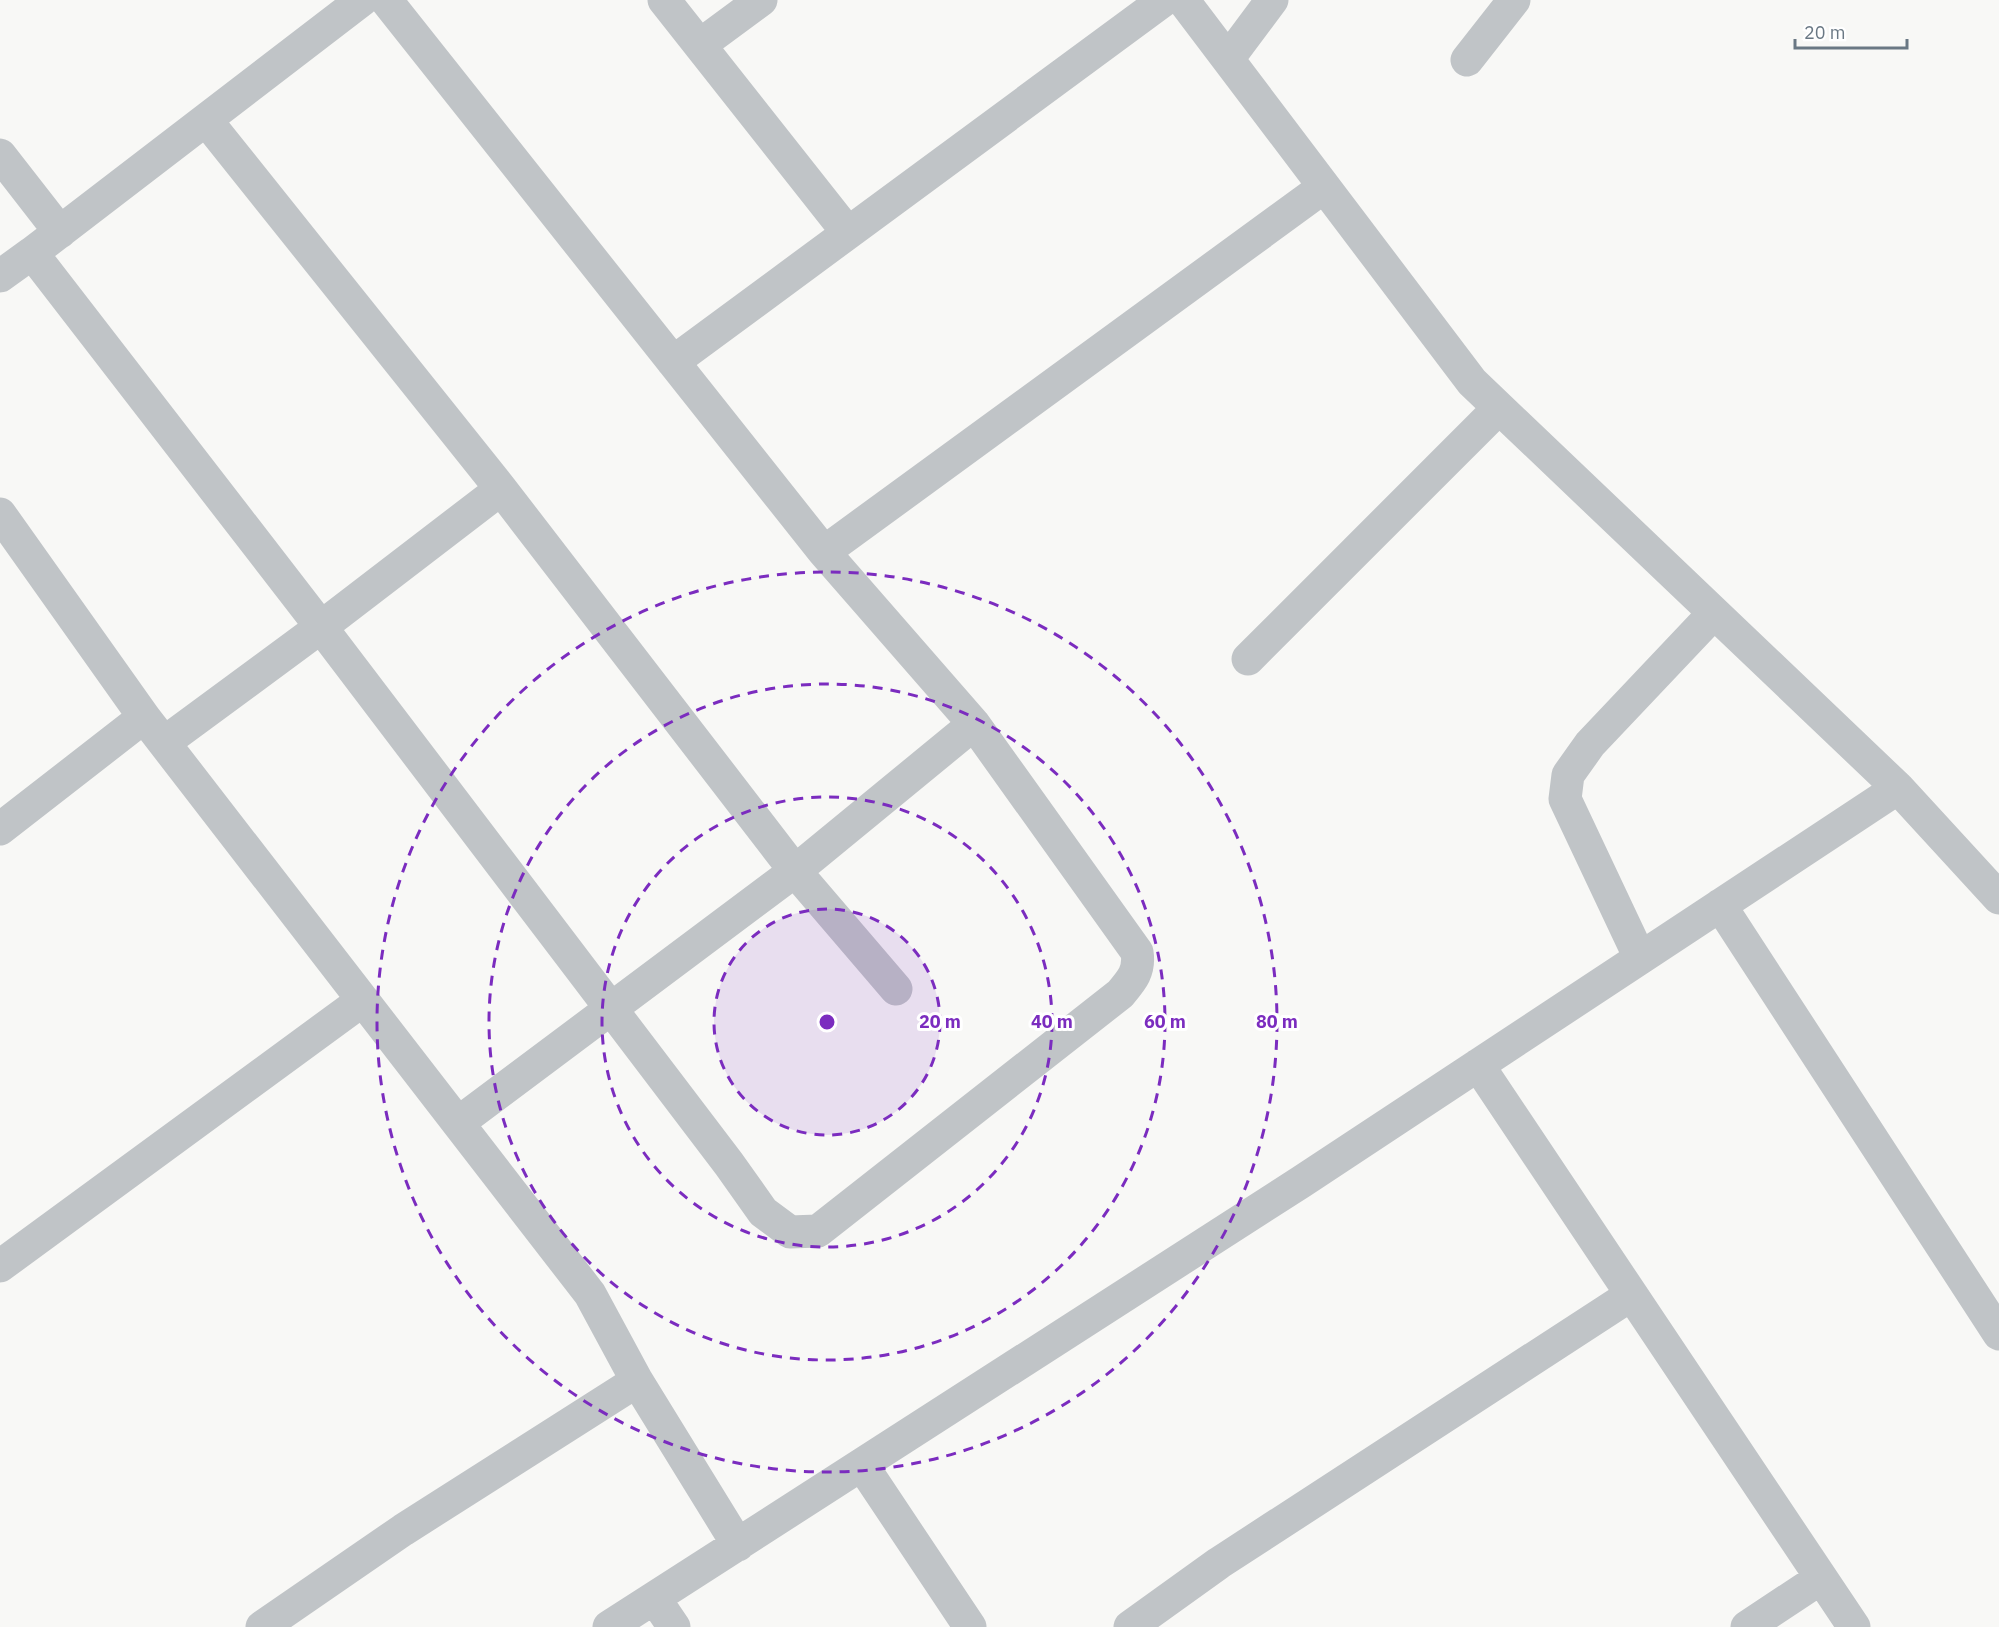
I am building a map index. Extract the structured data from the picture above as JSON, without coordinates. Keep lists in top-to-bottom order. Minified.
{"scale_bar":"20 m","rings":["20 m","40 m","60 m","80 m"]}
